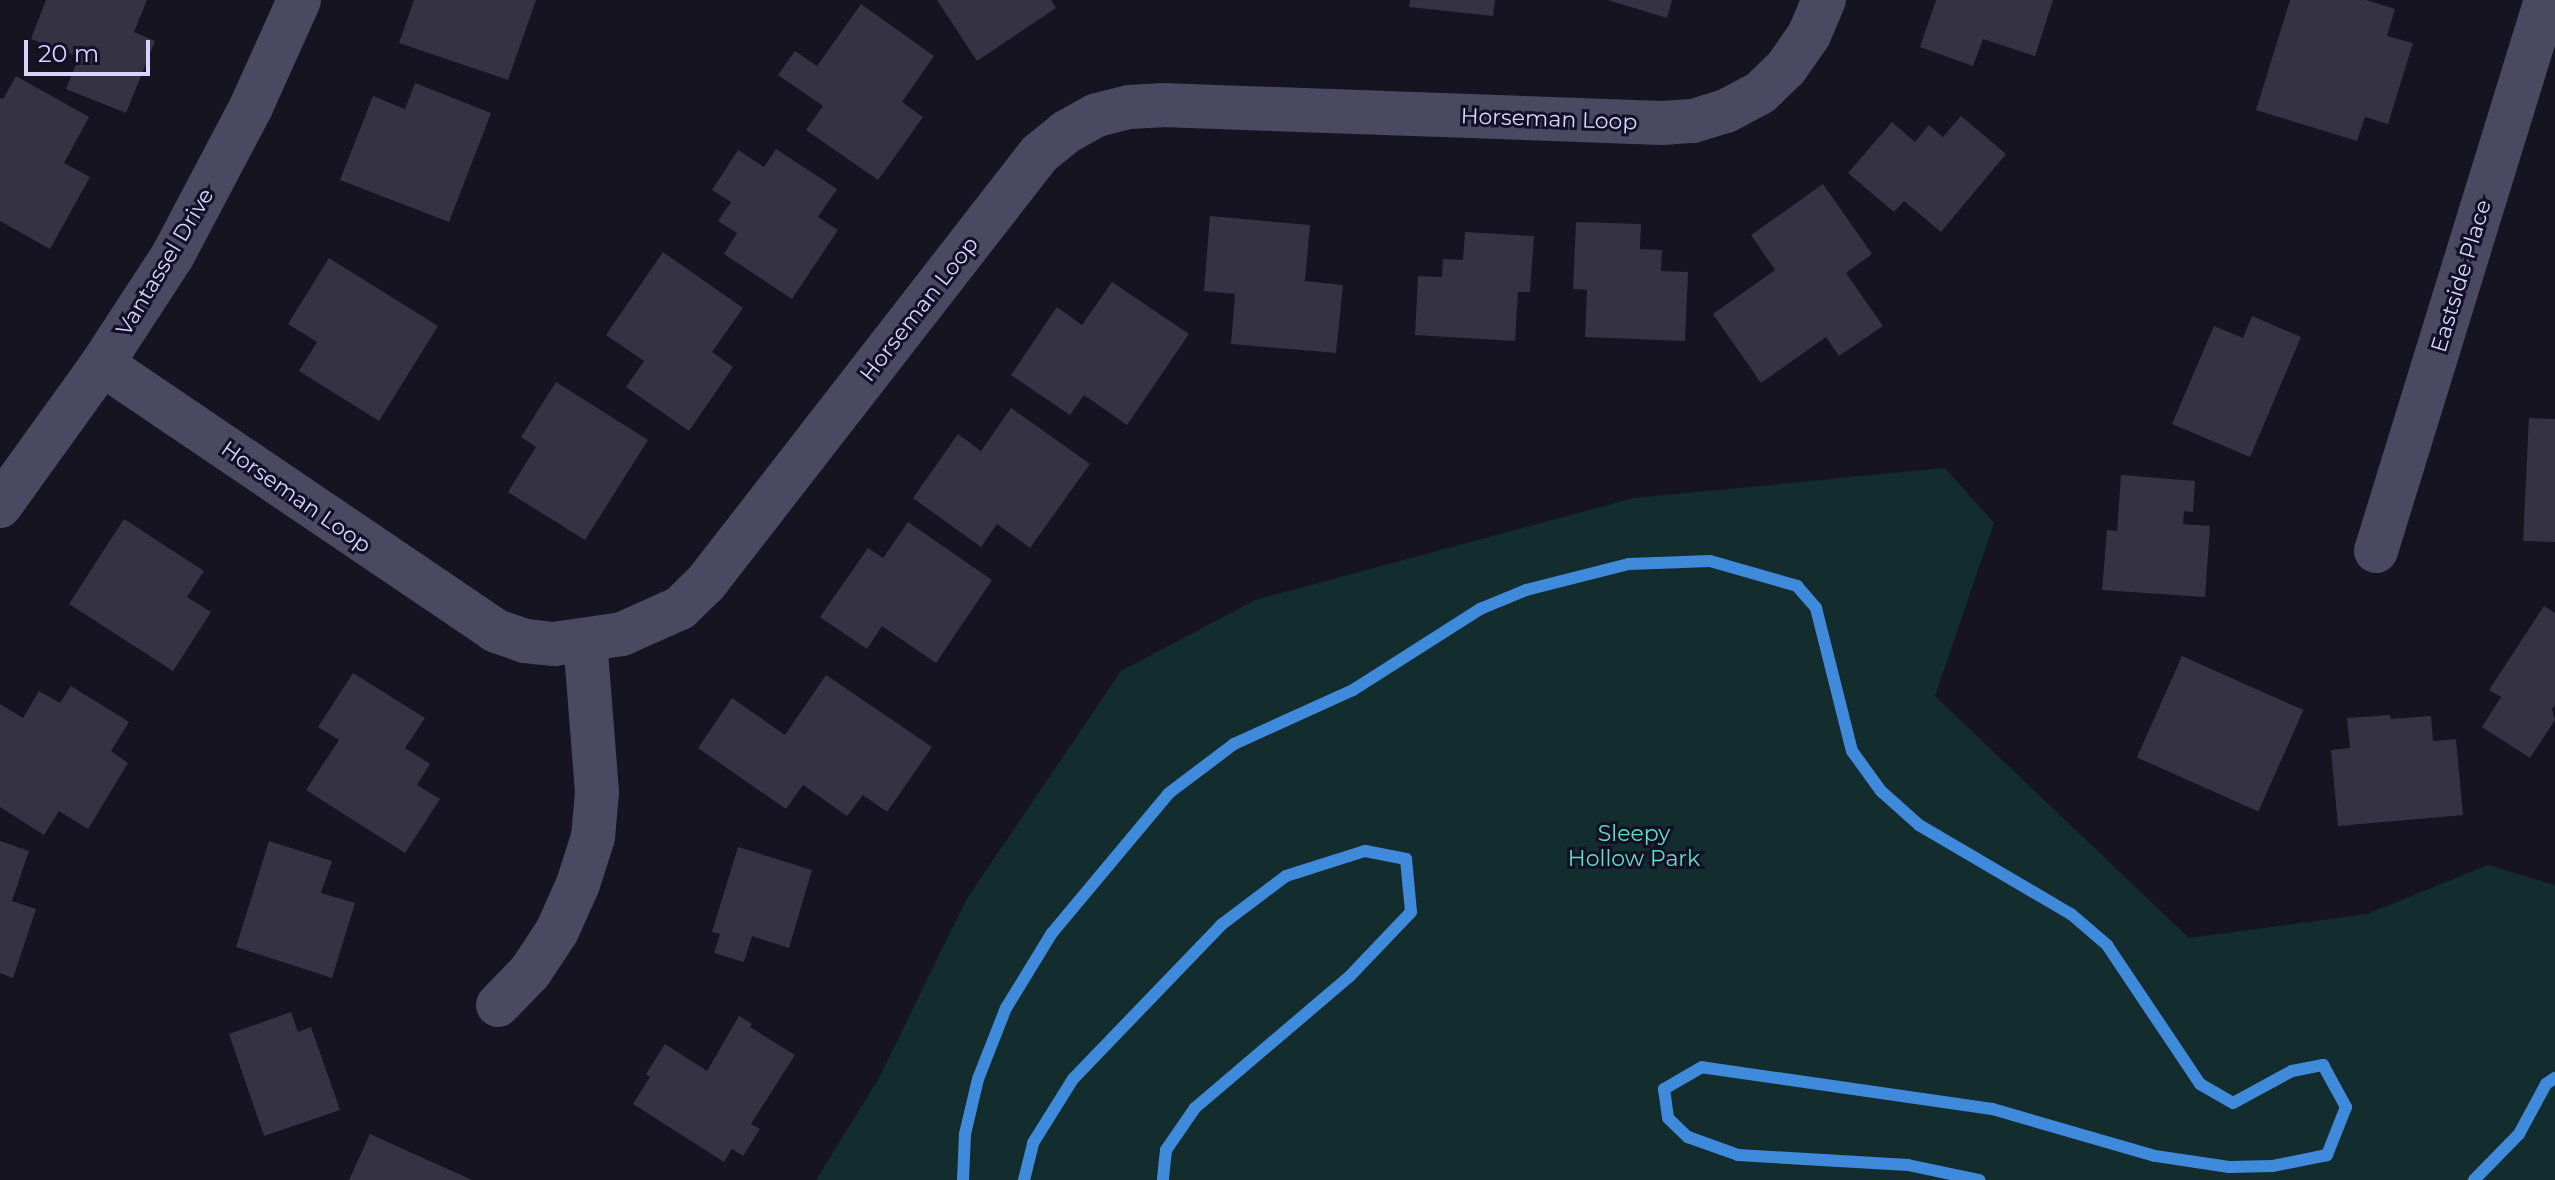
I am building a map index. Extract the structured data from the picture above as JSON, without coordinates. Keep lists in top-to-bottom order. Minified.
{"streets":{"street":["Horseman Loop","Vantassel Drive","Eastside Place"]},"crossings":[["Horseman Loop","Vantassel Drive"]],"parks":["Sleepy Hollow Park"],"scale_bar":"20 m"}
